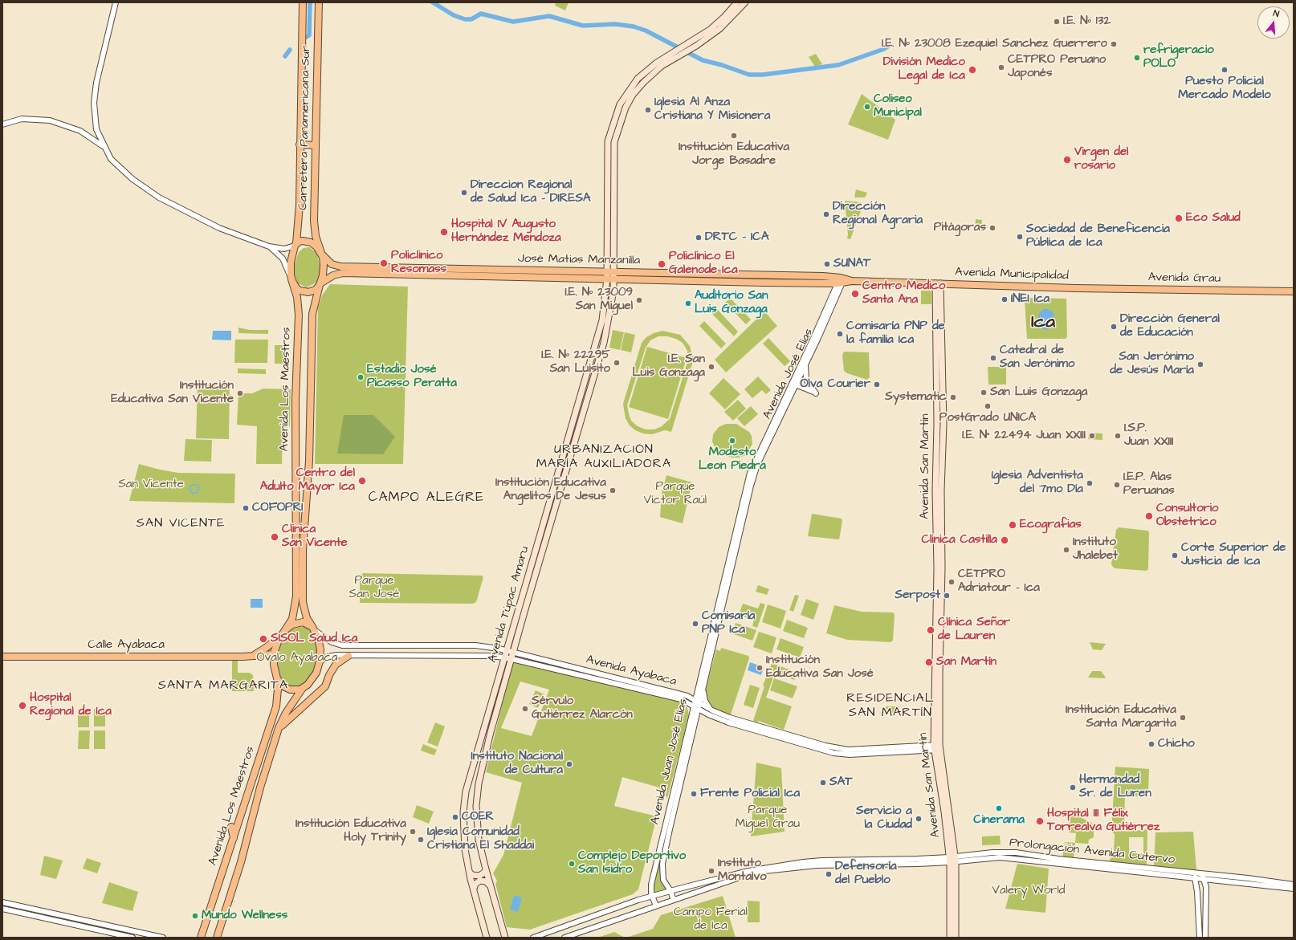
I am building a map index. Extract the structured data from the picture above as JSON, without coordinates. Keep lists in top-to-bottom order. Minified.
{"streets":{"main road":["Carretera Panamericana Sur","José Matías Manzanilla","Avenida Municipalidad","Avenida Grau","Avenida Los Maestros","Avenida San Martín","Avenida Túpac Amaru","Calle Ayabaca"],"street":["Avenida José Elías","Avenida Ayabaca","Avenida Juan José Elías","Prolongación Avenida Cutervo"]},"crossings":[["Carretera Panamericana Sur","José Matías Manzanilla"],["Carretera Panamericana Sur","Avenida Los Maestros"],["José Matías Manzanilla","Avenida Municipalidad"],["José Matías Manzanilla","Avenida José Elías"],["José Matías Manzanilla","Avenida Los Maestros"],["José Matías Manzanilla","Avenida Túpac Amaru"],["Avenida Municipalidad","Avenida Grau"],["Avenida Municipalidad","Avenida José Elías"],["Avenida Municipalidad","Avenida San Martín"],["Avenida José Elías","Avenida Juan José Elías"],["Avenida Los Maestros","Calle Ayabaca"],["Avenida Los Maestros","Avenida Ayabaca"],["Avenida San Martín","Avenida Ayabaca"],["Avenida San Martín","Prolongación Avenida Cutervo"],["Avenida Túpac Amaru","Avenida Ayabaca"],["Calle Ayabaca","Avenida Ayabaca"],["Avenida Ayabaca","Avenida Juan José Elías"],["Avenida Juan José Elías","Prolongación Avenida Cutervo"]],"districts":["Ica","URBANIZACIÓN MARÍA AUXILIADORA","CAMPO ALEGRE","SAN VICENTE","SANTA MARGARITA","RESIDENCIAL SAN MARTÍN"],"parks":["San Vicente","Parque Víctor Raúl","Parque San José","Óvalo Ayabaca","Parque Miguel Grau","Valery World","Campo Ferial de Ica"],"places":["I.E. Nº 132","I.E. Nº 23008 Ezequiel Sanchez Guerrero","refrigeracio POLO","CETPRO Peruano Japonés","División Medico Legal de Ica","Puesto Policial Mercado Modelo","Coliseo Municipal","Iglesia Al Anza Cristiana Y Misionera","Institución Educativa Jorge Basadre","Virgen del rosario","Direccion Regional de Salud Ica - DIRESA","Dirección Regional Agraria","Eco Salud","Pitágoras","Hospital IV Augusto Hernández Mendoza","Sociedad de Beneficencia Pública de Ica","DRTC - ICA","Policlinico Resomass","Policlinico El Galenode Ica","SUNAT","Centro Medico Santa Ana","INEI Ica","I.E. Nº 23009 San Miguel","Auditorio San Luis Gonzaga","Dirección General de Educación","Comisaría PNP de la familia Ica","Catedral de San Jerónimo","I.E. Nº 22295 San Luisito","San Jerónimo de Jesús María","I.E. San Luis Gonzaga","Estadio José Picasso Peratta","Olva Courier","San Luis Gonzaga","Institución Educativa San Vicente","Systematic","PostGrado UNICA","I.E. N° 22494 Juan XXIII","I.S.P. Juan XXIII","Modesto Leon Piedra","Centro del Adulto Mayor Ica","Iglesia Adventista del 7mo Día","I.E.P. Alas Peruanas","Institución Educativa Angelitos De Jesus","COFOPRI","Consultorio Obstetrico","Ecografias","Clinica San Vicente","Clinica Castilla","Instituto Jhalebet","Corte Superior de Justicia de Ica","CETPRO Adriatour - Ica","Serpost","Comisaría PNP Ica","Clínica Señor de Lauren","SISOL Salud Ica","San Martín","Institución Educativa San José","Hospital Regional de Ica","Sérvulo Gutiérrez Alarcón","Institución Educativa Santa Margarita","Chicho","Instituto Nacional de Cultura","SAT","Hermandad Sr. de Luren","Frente Policial Ica","Cinerama","COER","Servicio a la Ciudad","Hospital III Félix Torrealva Gutiérrez","Institución Educativa Holy Trinity","Iglesia Comunidad Cristiana El Shaddai","Complejo Deportivo San Isidro","Instituto Montalvo","Defensoría del Pueblo","Mundo Wellness"],"north":"top"}
